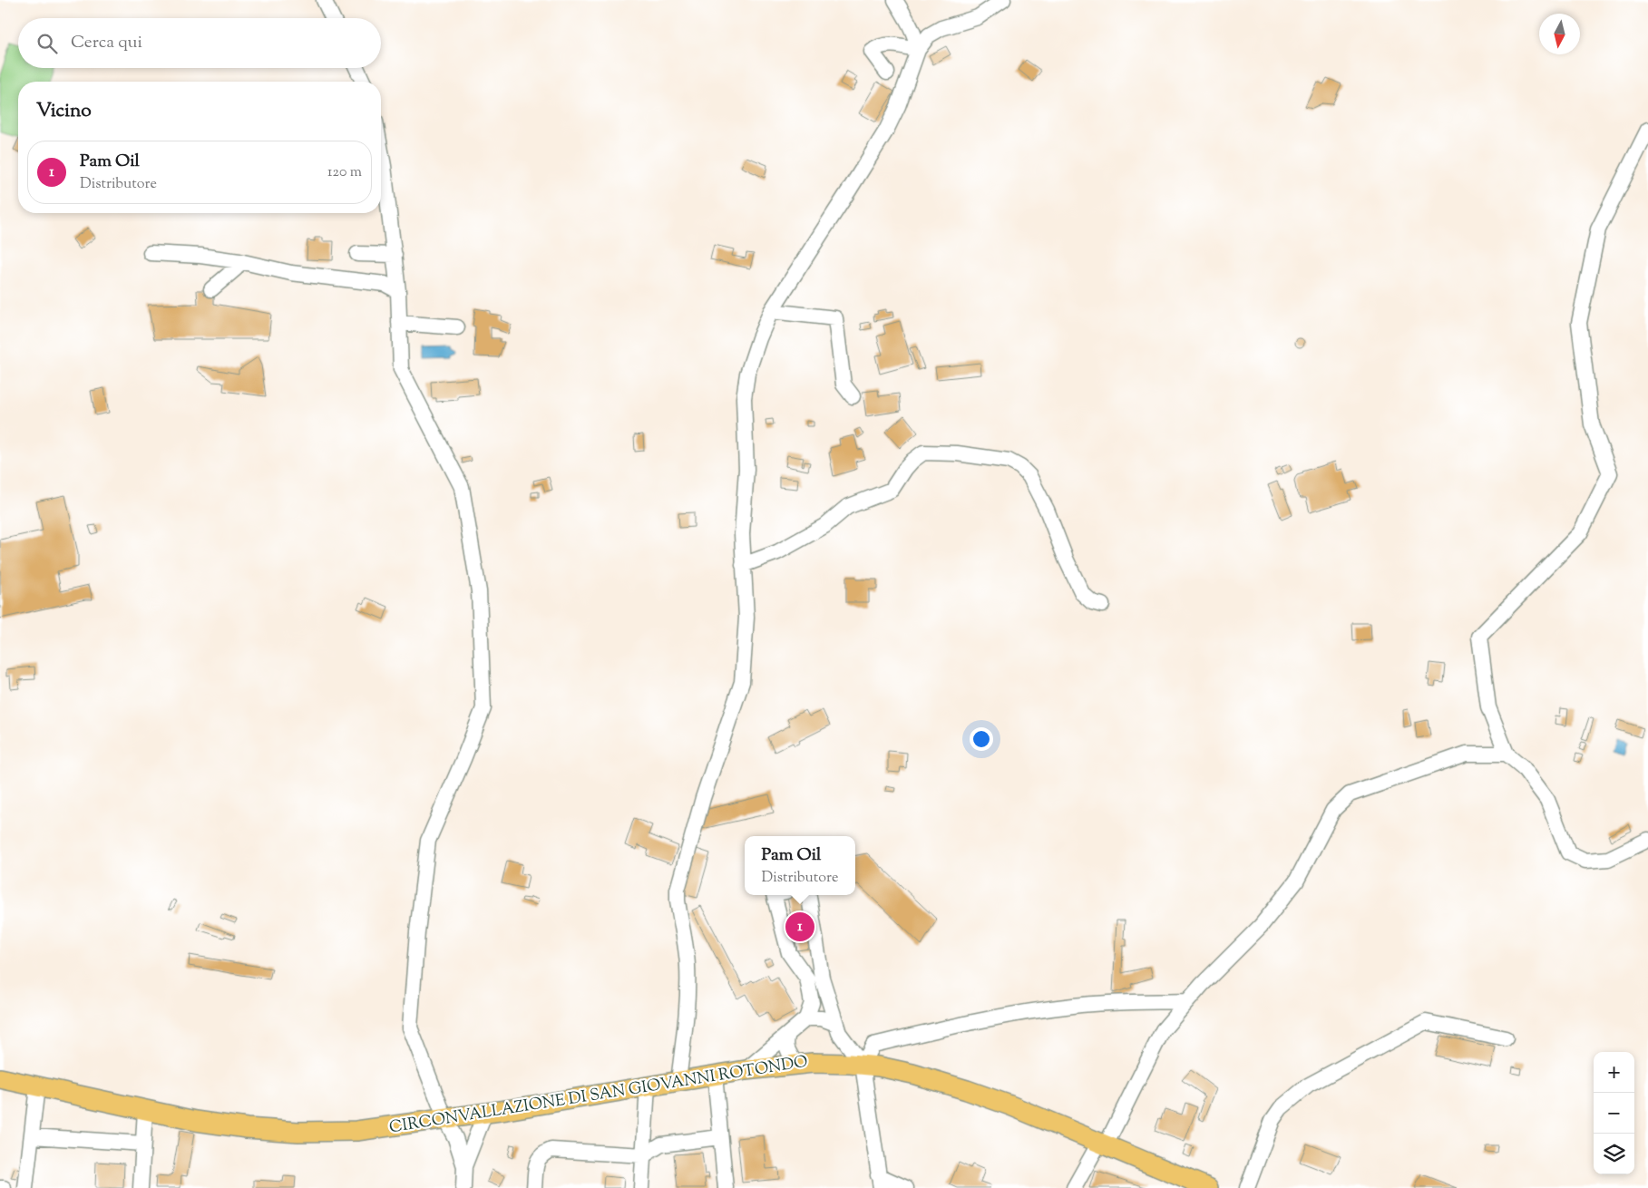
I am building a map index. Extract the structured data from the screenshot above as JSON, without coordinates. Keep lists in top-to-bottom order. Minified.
{"streets":{"main road":["CIRCONVALLAZIONE DI SAN GIOVANNI ROTONDO"]},"north":"bottom","page":{"search":"Cerca qui","heading":"Vicino","list":[{"mark":"1","name":"Pam Oil","note":"Distributore","value":"120 m"}],"popup":["Pam Oil","Distributore"],"pins":"1","map_buttons":["+","−"]}}
